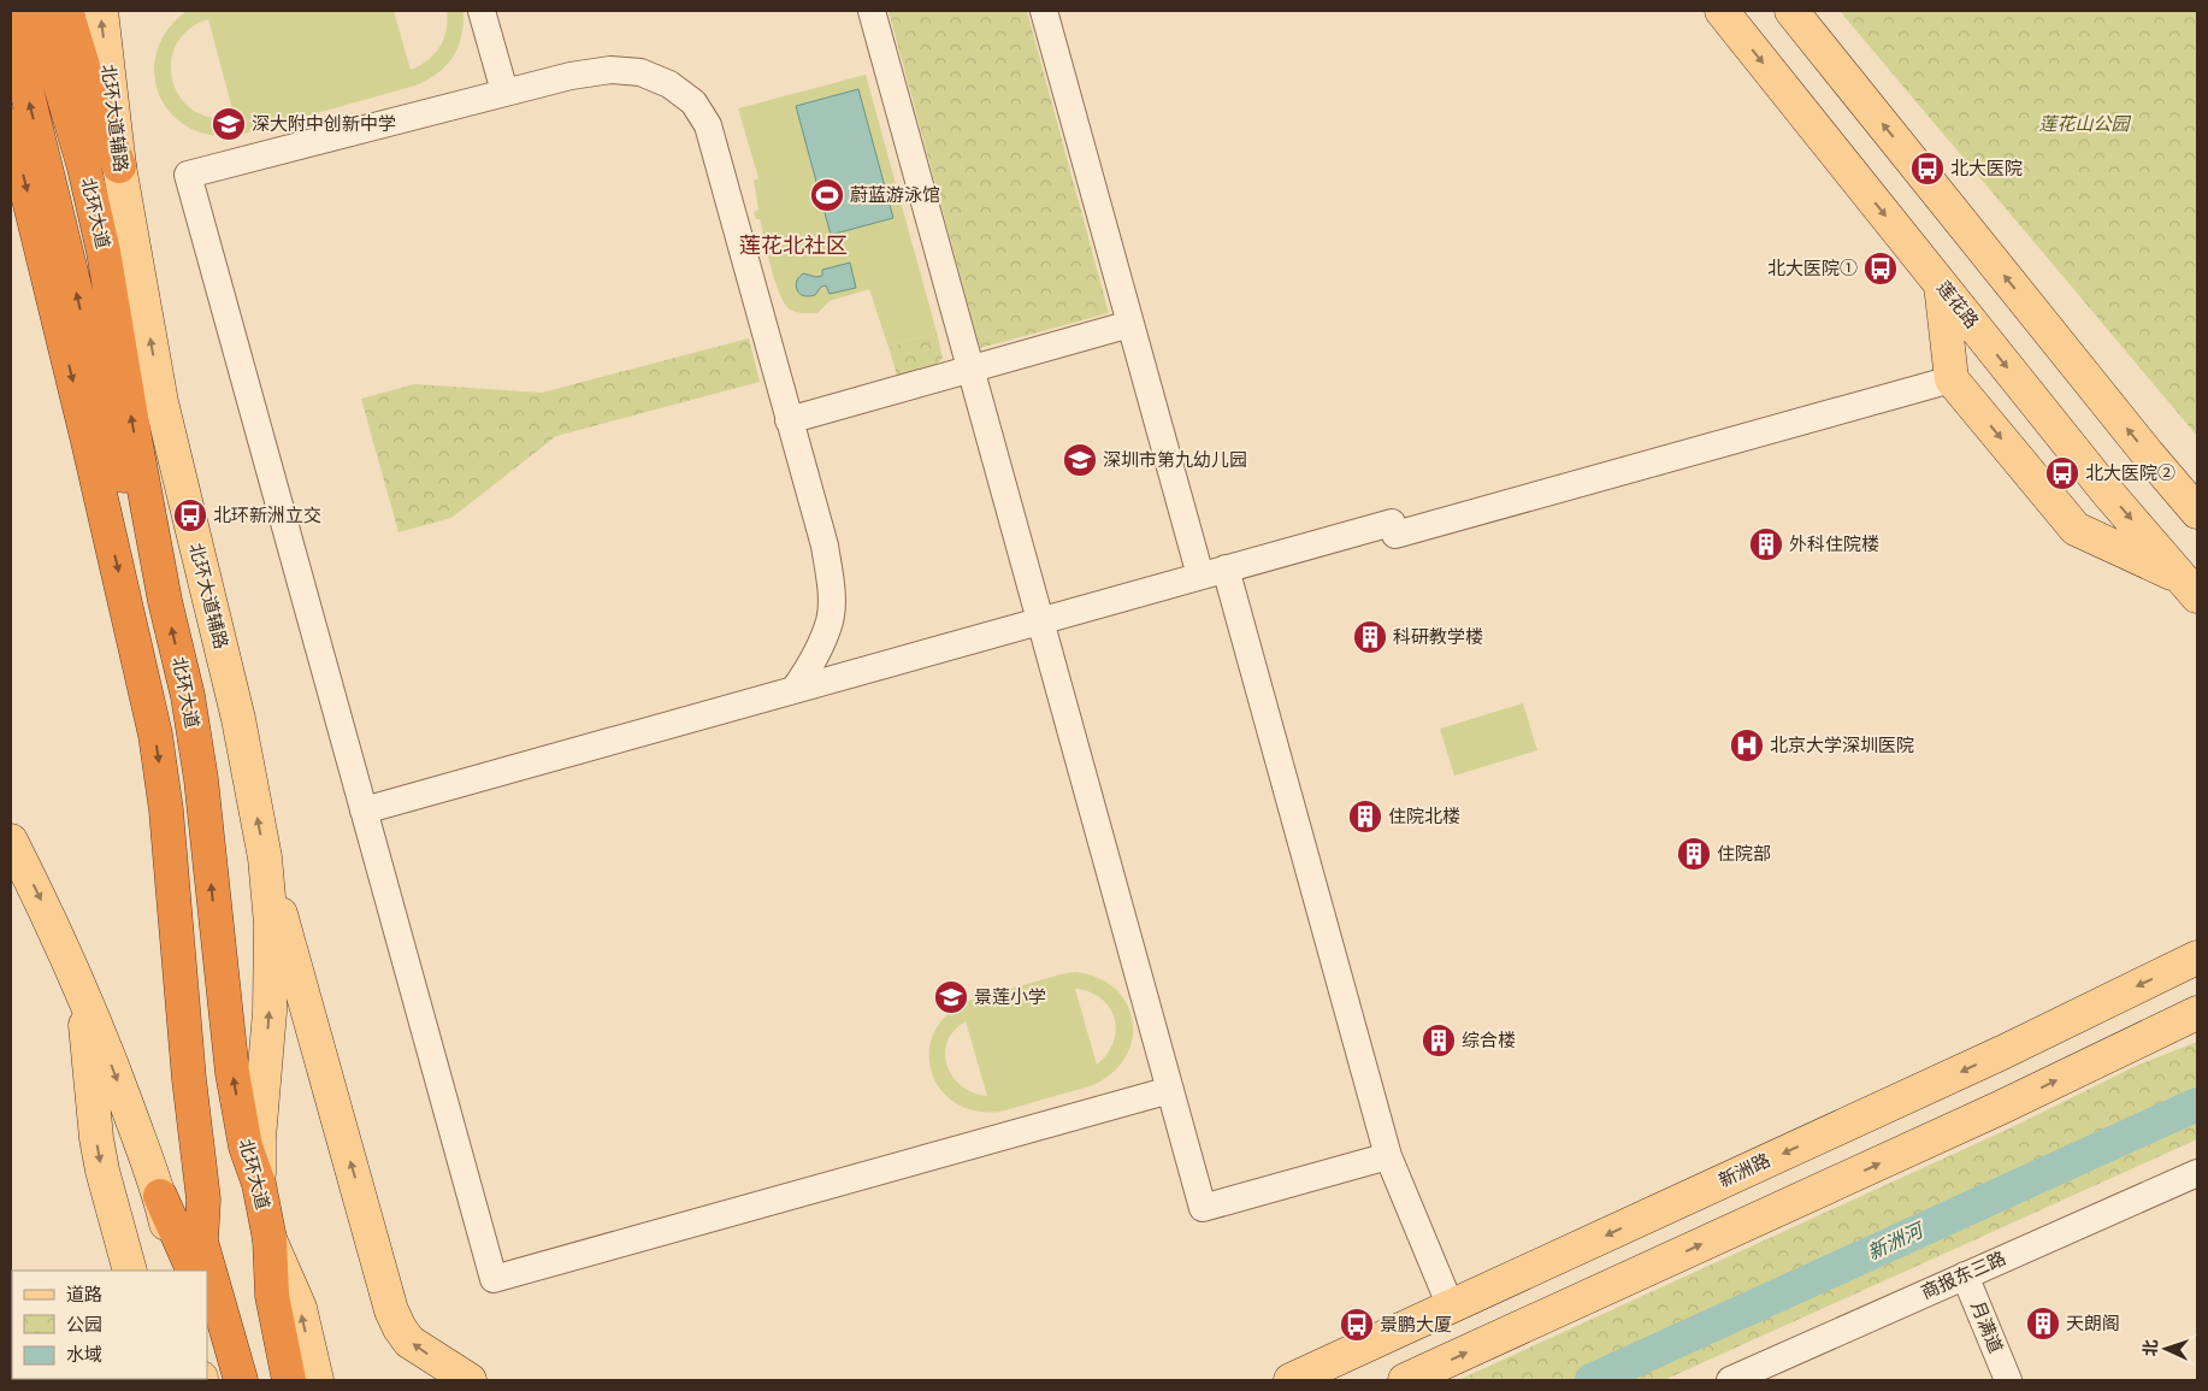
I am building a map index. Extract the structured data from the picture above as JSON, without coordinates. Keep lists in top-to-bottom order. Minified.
{"streets":{"highway":["北环大道"],"main road":["北环大道辅路","莲花路","新洲路"],"street":["商报东三路","月满道"]},"crossings":[["北环大道辅路","北环大道"],["商报东三路","月满道"]],"districts":["莲花北社区"],"water":["新洲河"],"parks":["莲花山公园"],"places":{"school or university":["深大附中创新中学","深圳市第九幼儿园","景莲小学"],"bus stop":["北大医院","北大医院①","北大医院②","北环新洲立交","景鹏大厦"],"sports":["蔚蓝游泳馆"],"building":["外科住院楼","科研教学楼","住院北楼","住院部","综合楼","天朗阁"],"hospital":["北京大学深圳医院"]},"legend":["道路","公园","水域"],"north":"left"}
